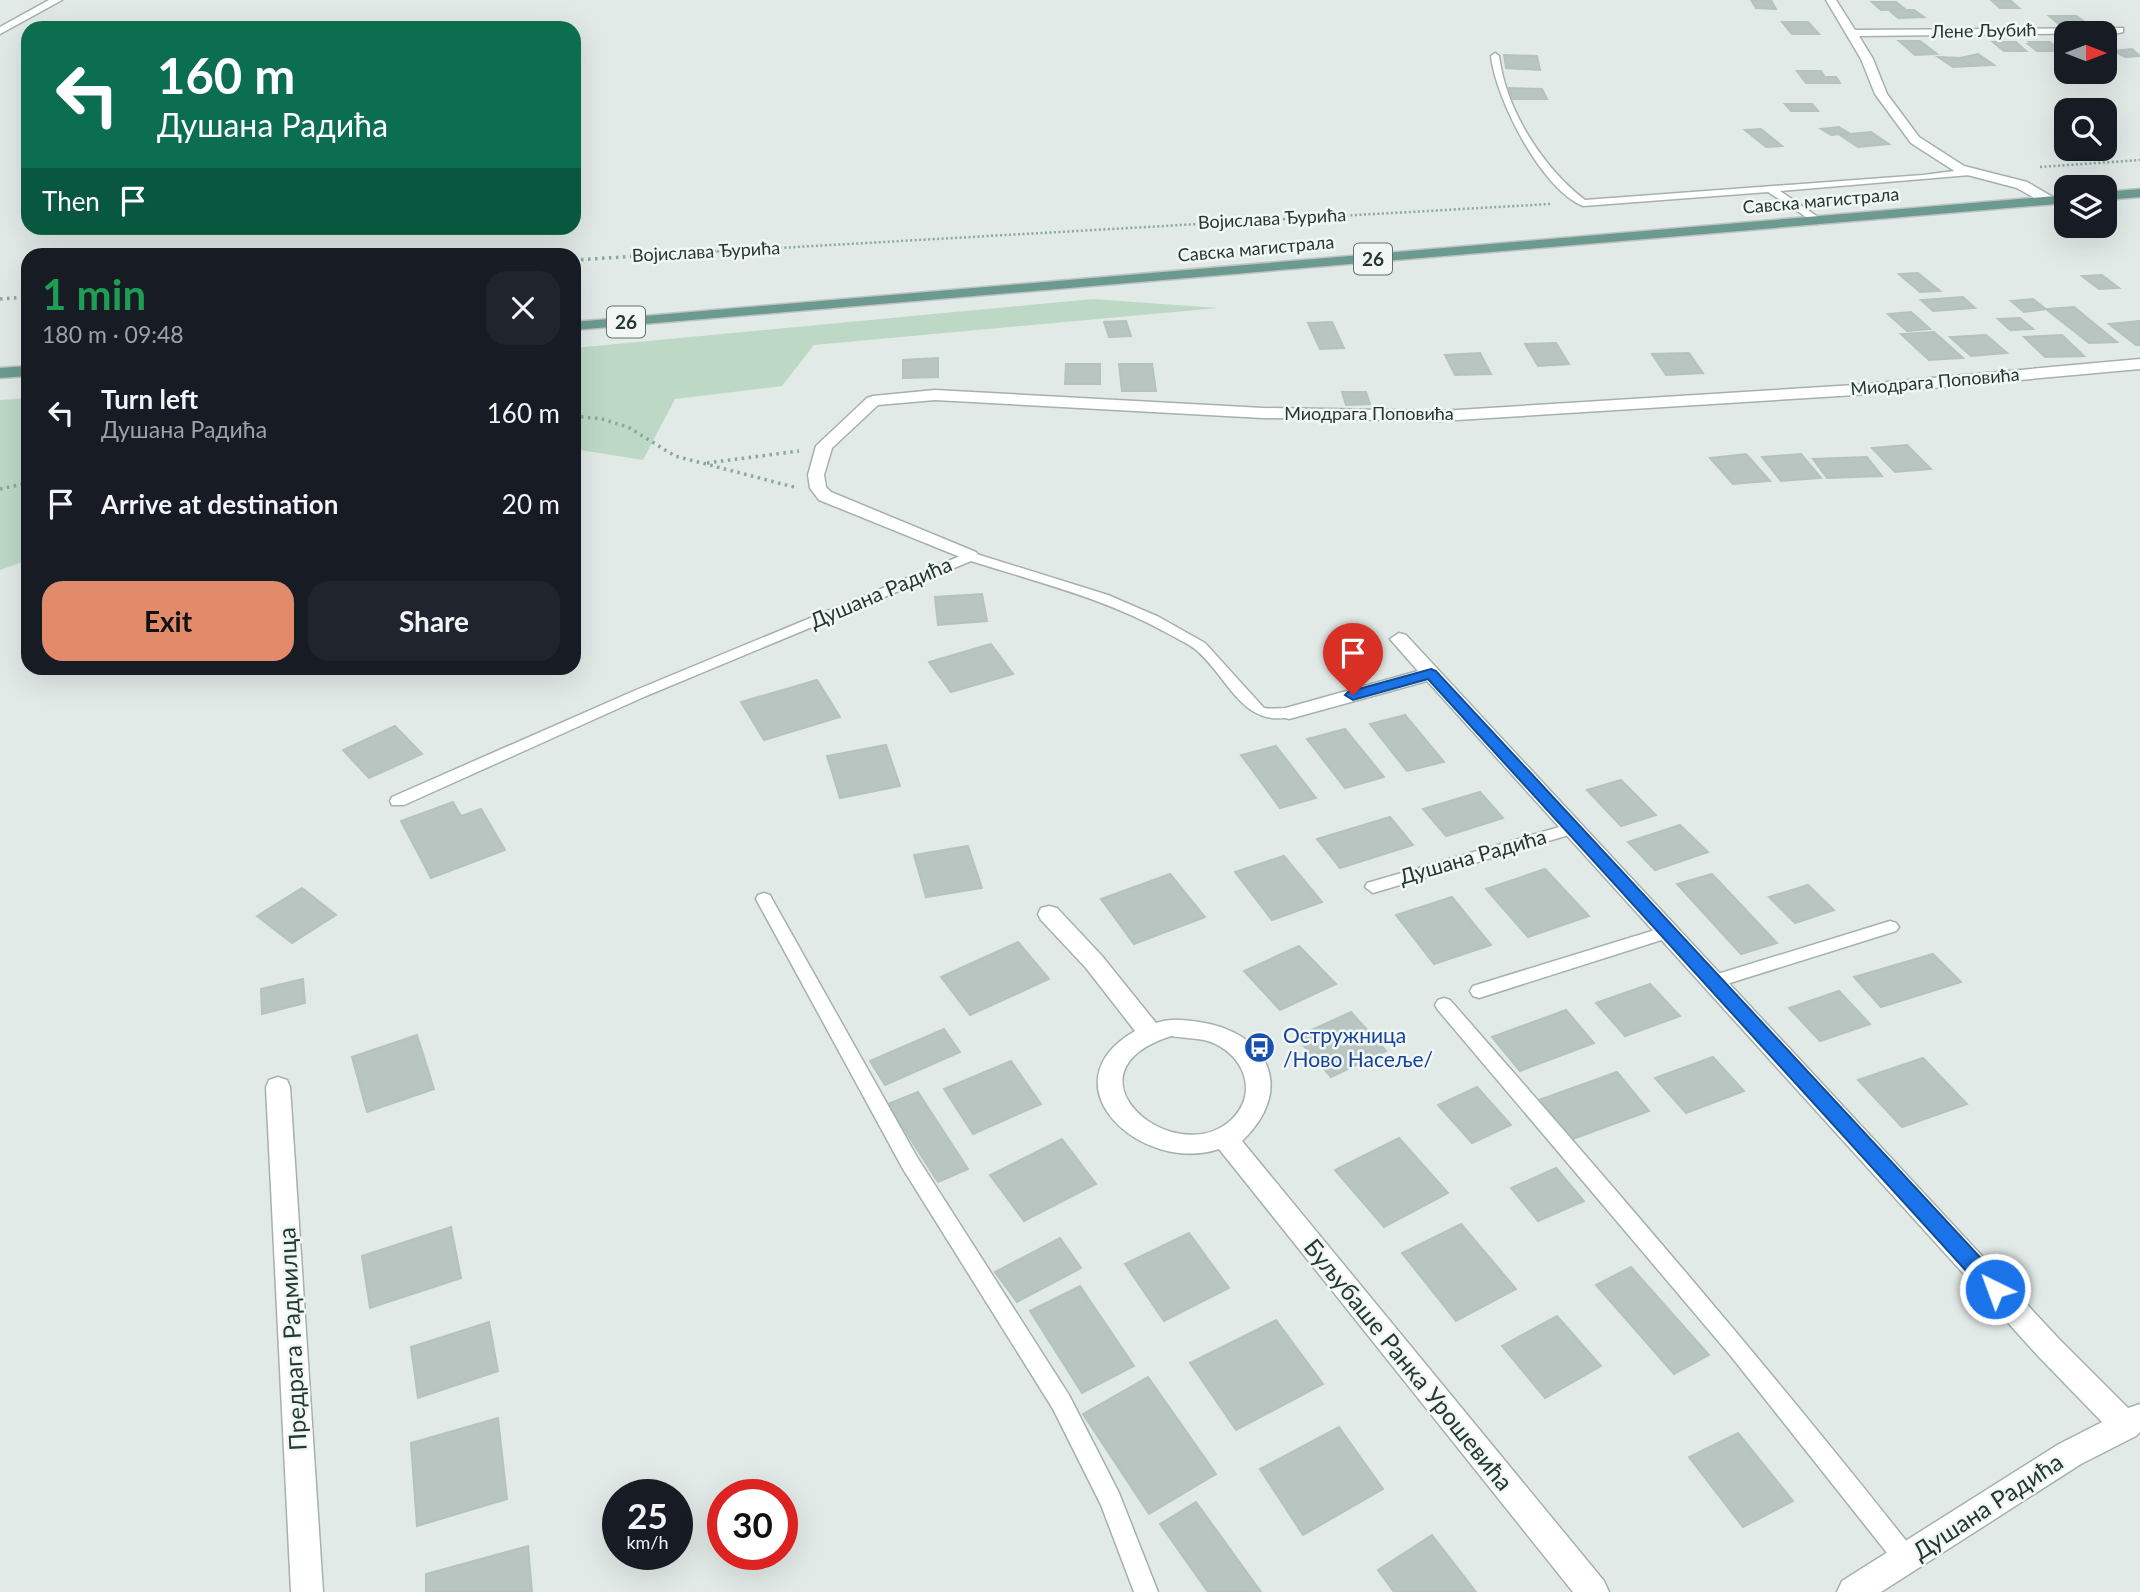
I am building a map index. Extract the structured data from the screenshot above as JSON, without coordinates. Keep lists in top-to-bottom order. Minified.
{"streets":{"main road":["Савска магистрала","26"],"street":["Лене Љубић","Миодрага Поповића","Душана Радића","Предрага Радмилца","Буљубаше Ранка Урошевића"],"path":["Војислава Ђурића"]},"places":{"bus stop":["Остружница /Ново Насеље/"]},"north":"right","page":{"turn":["160 m","Душана Радића"],"then":"Then","heading":["1 min","180 m · 09:48"],"list":[{"name":"Turn left","note":"Душана Радића","value":"160 m"},{"name":"Arrive at destination","value":"20 m"}],"buttons":["Exit","Share"],"speed":"25 km/h","limit":"30"}}
